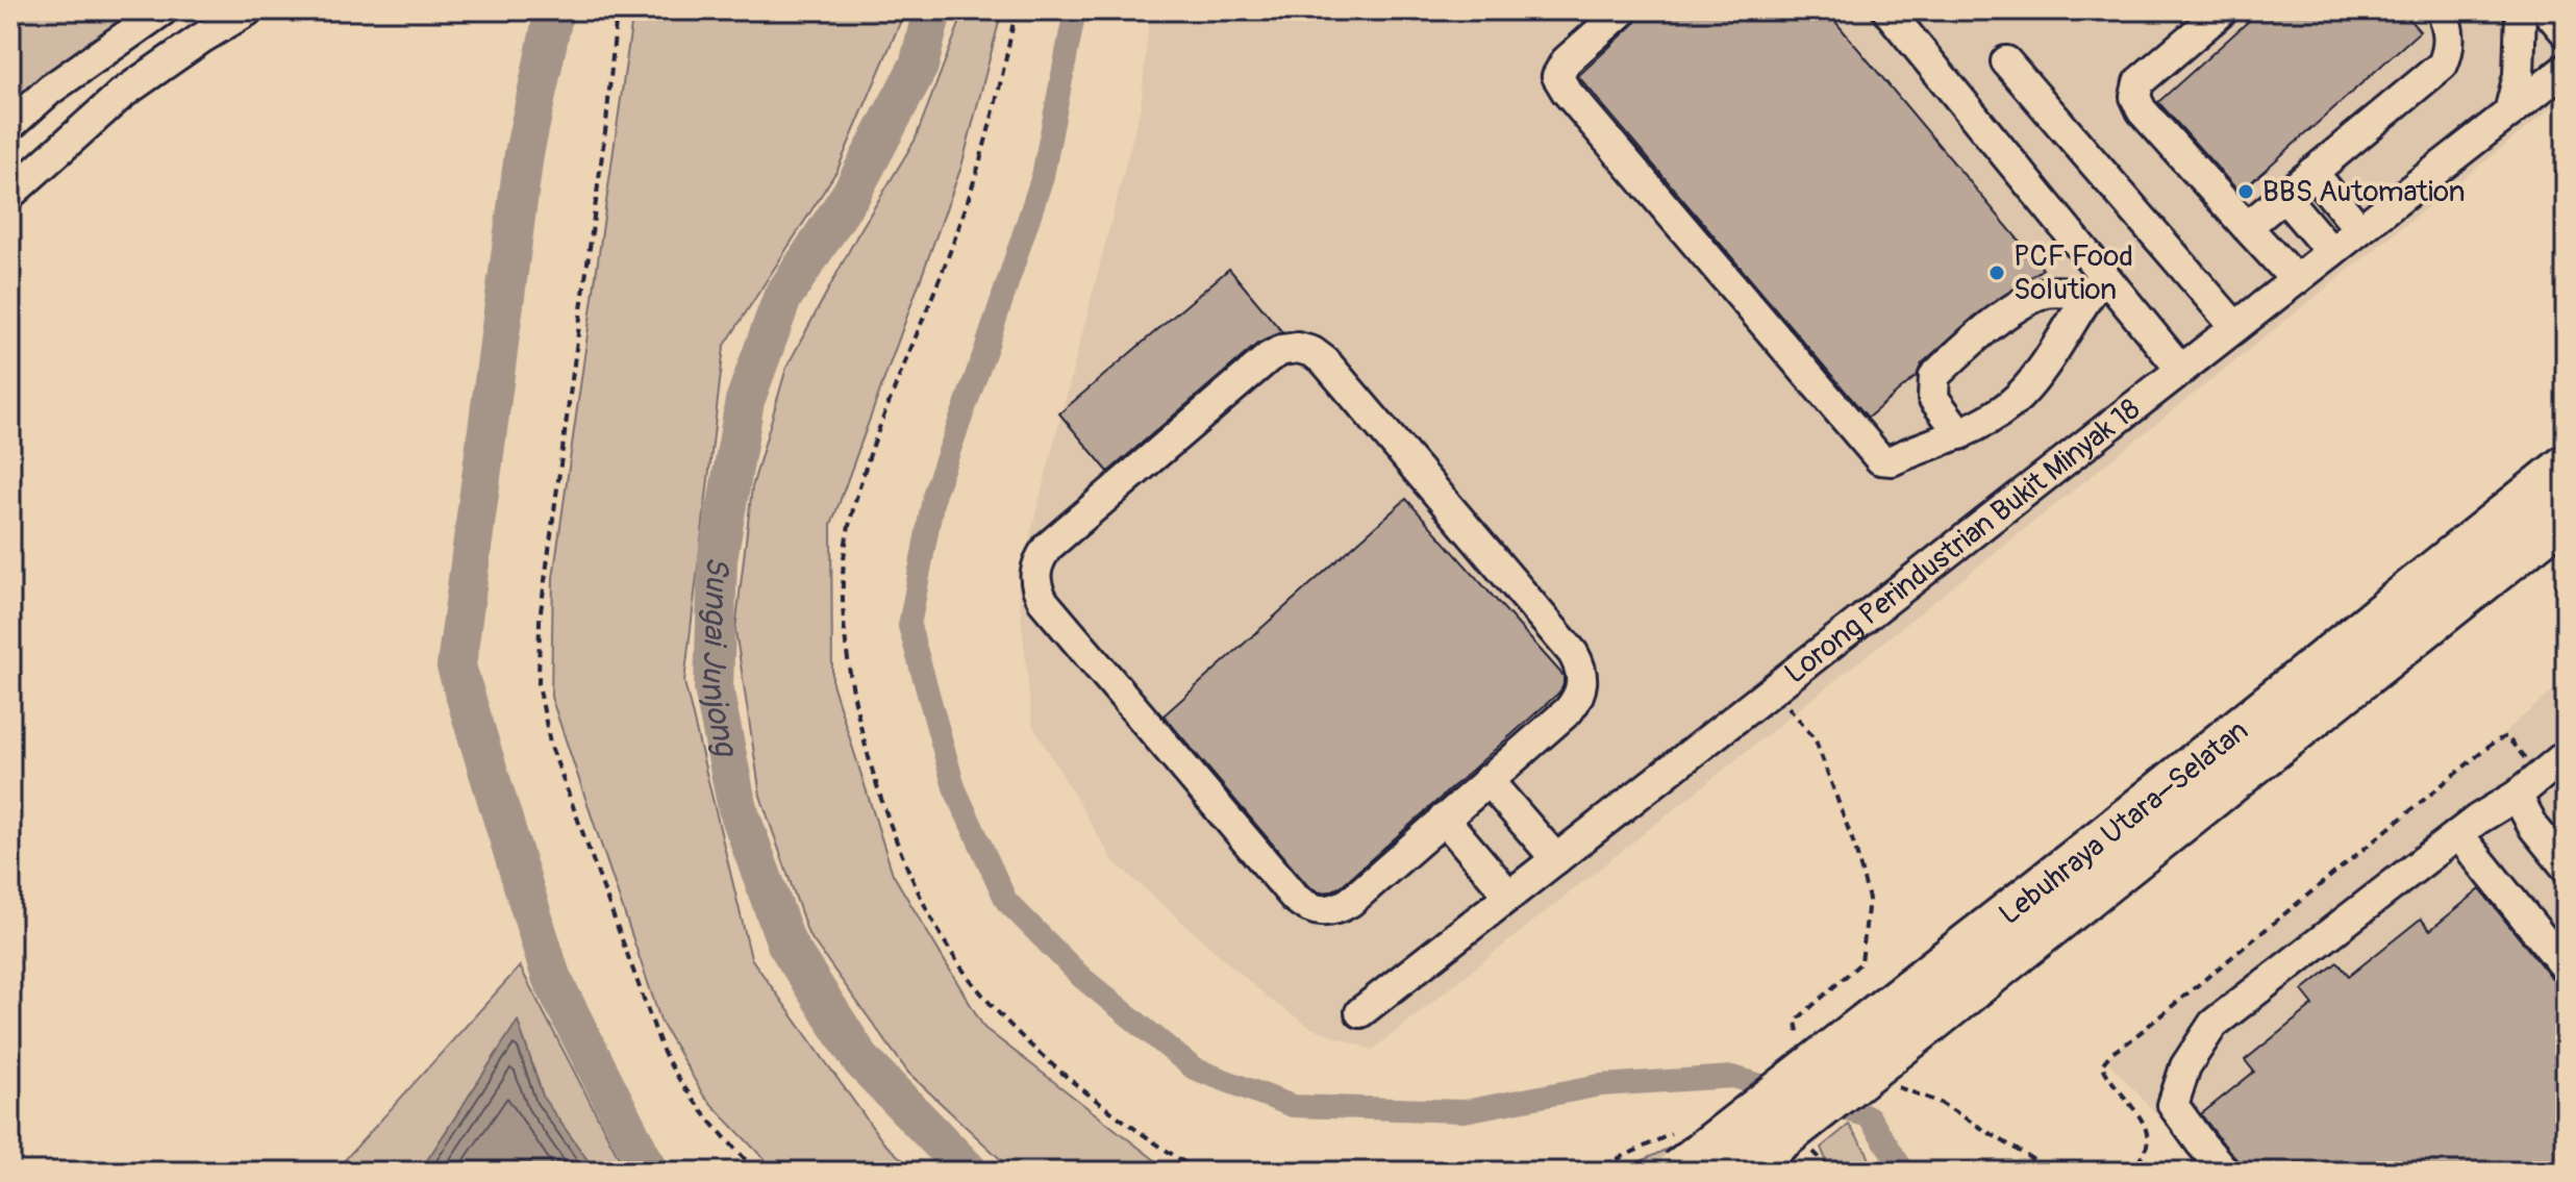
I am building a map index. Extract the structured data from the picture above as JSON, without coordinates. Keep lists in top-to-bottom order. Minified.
{"streets":{"highway":["Lebuhraya Utara–Selatan"],"street":["Lorong Perindustrian Bukit Minyak 18"]},"water":["Sungai Junjong"],"places":["BBS Automation","PCF Food Solution"]}
